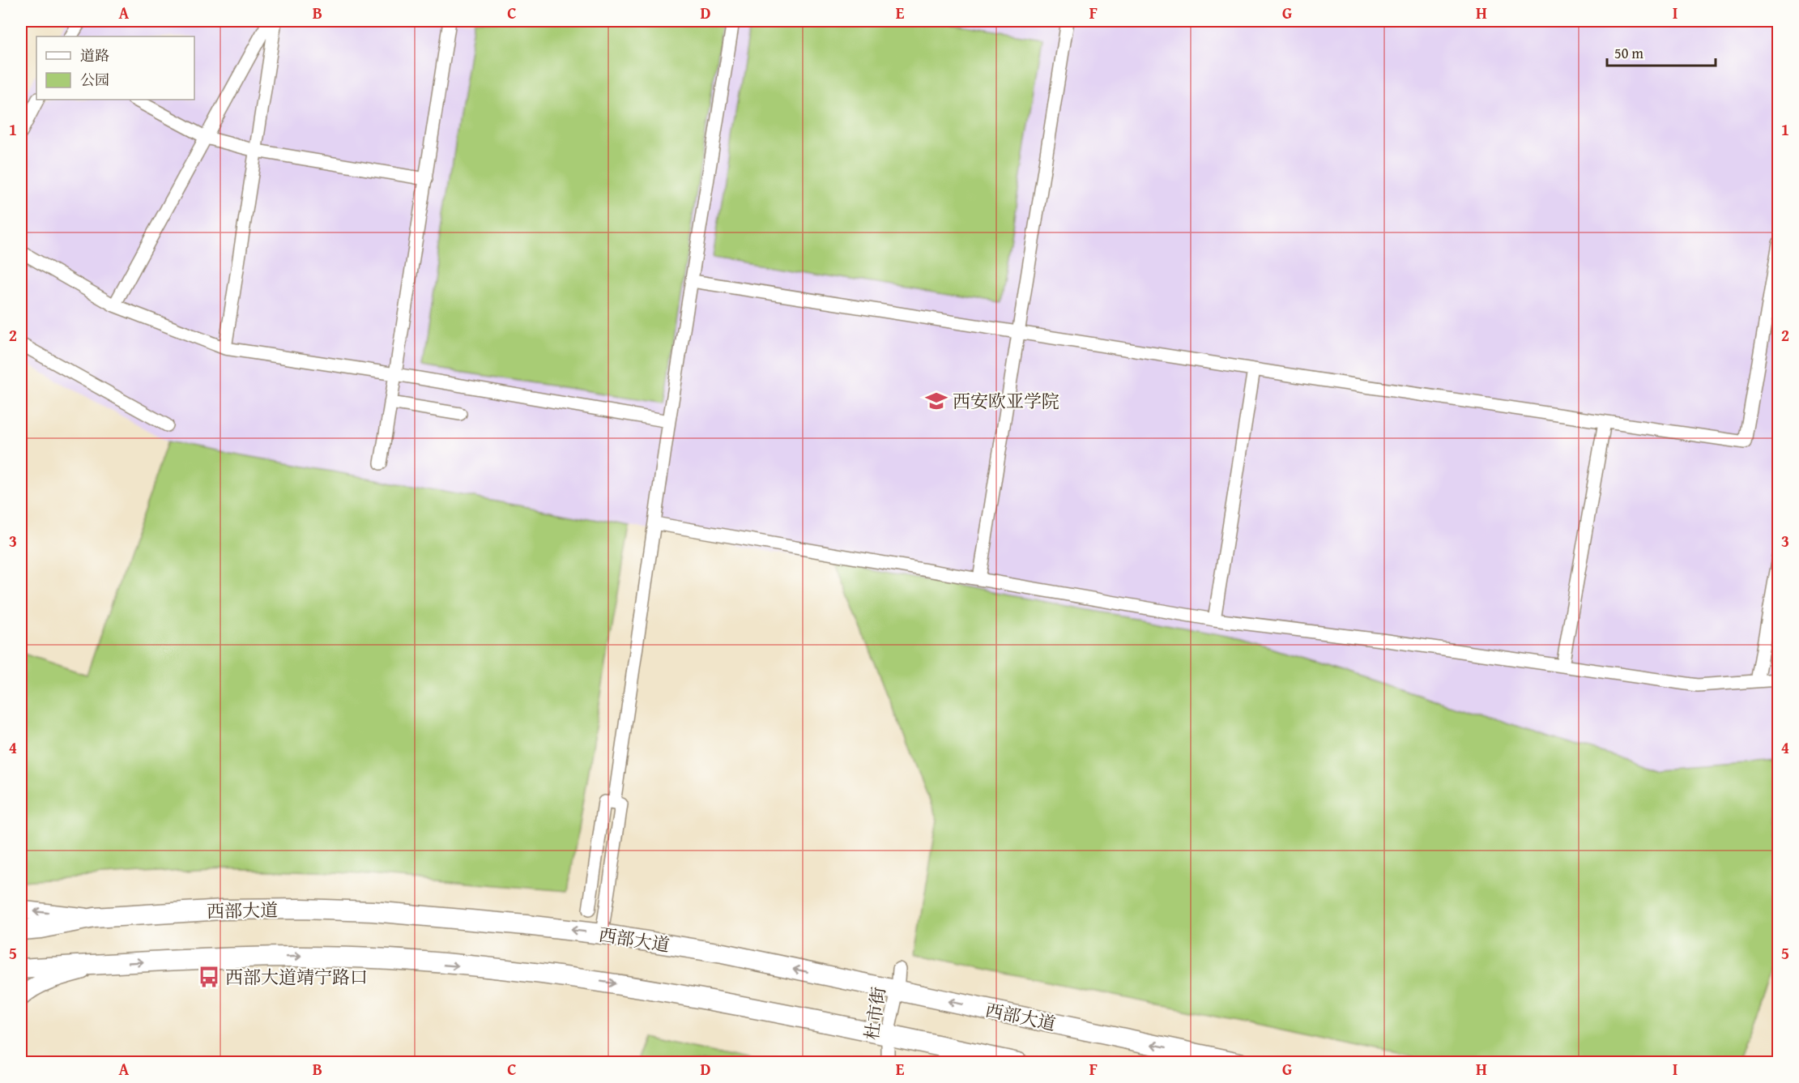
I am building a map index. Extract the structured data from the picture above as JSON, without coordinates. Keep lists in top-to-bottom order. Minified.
{"streets":{"main road":["西部大道"],"street":["杜市街"]},"crossings":[["西部大道","杜市街"]],"places":{"school or university":["西安欧亚学院"],"bus stop":["西部大道靖宁路口"]},"legend":["道路","公园"],"scale_bar":"50 m","grid":{"columns":["A","B","C","D","E","F","G","H","I"],"rows":["1","2","3","4","5"]}}
